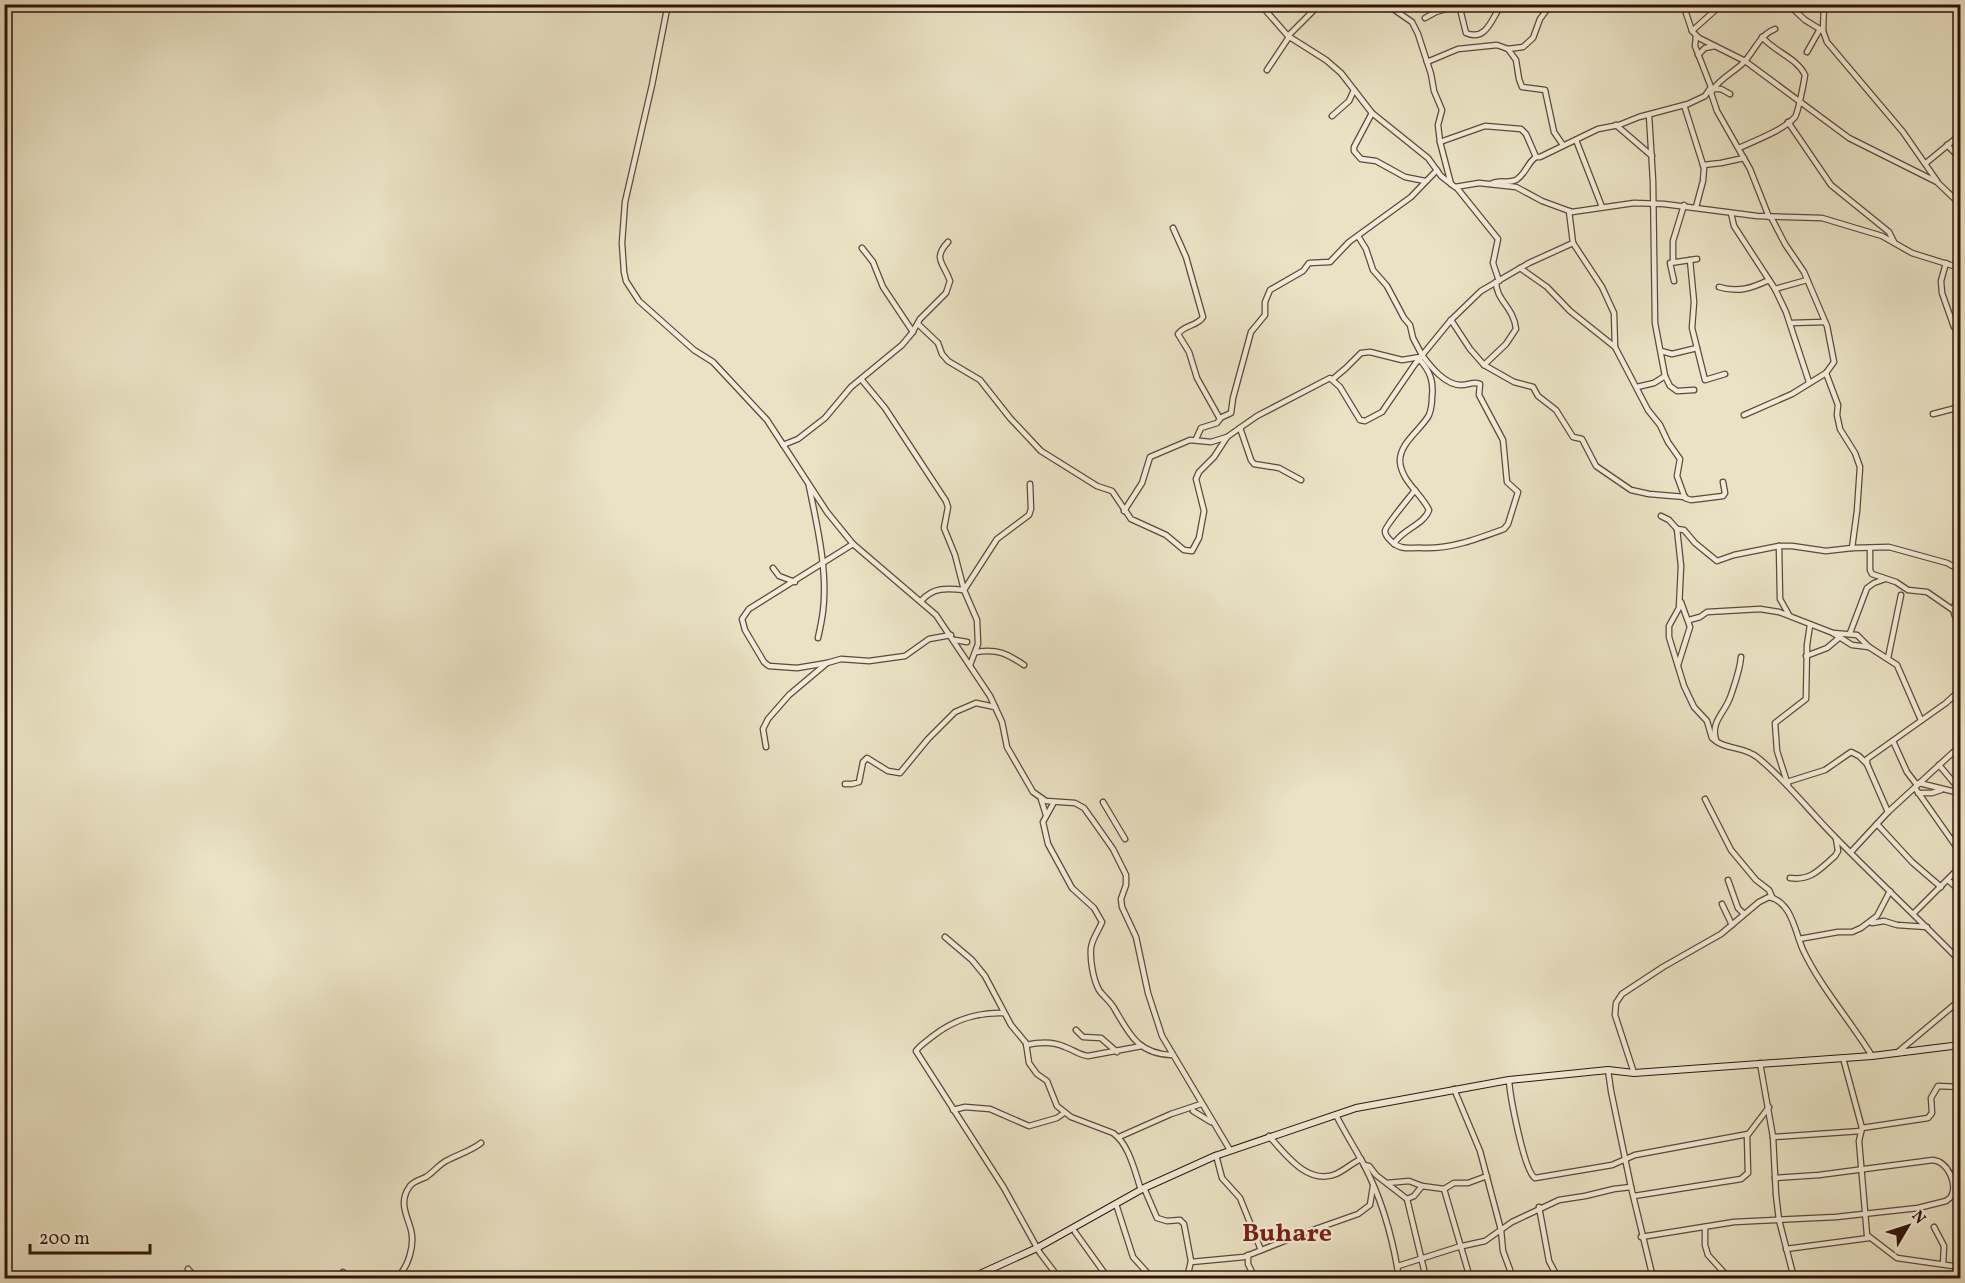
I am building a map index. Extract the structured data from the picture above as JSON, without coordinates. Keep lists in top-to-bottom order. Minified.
{"districts":["Buhare"],"scale_bar":"200 m","north":"top right"}
